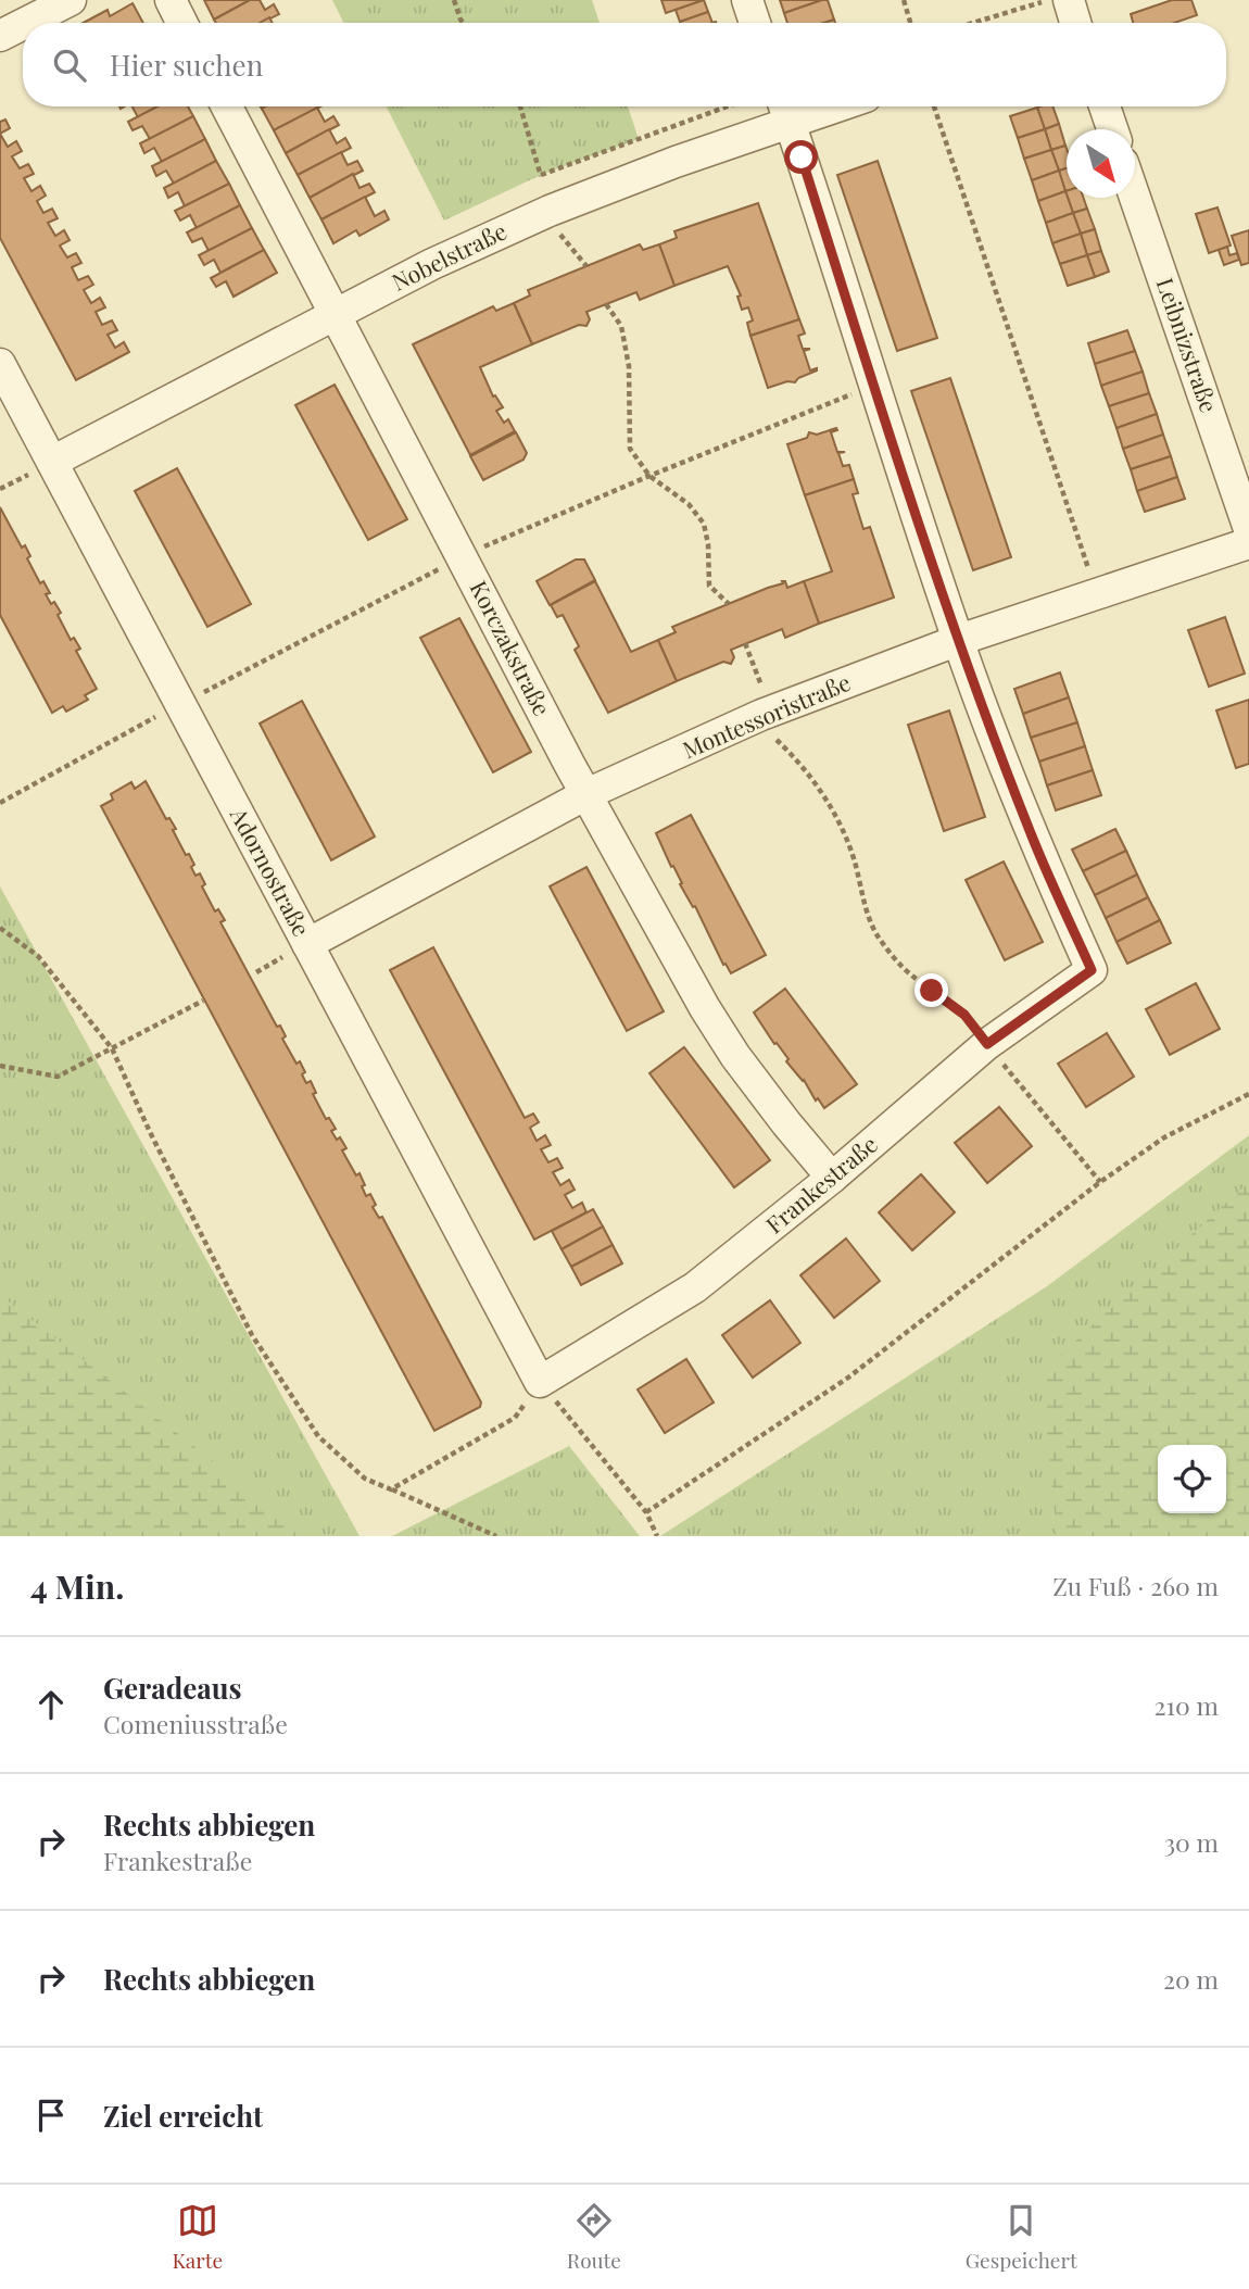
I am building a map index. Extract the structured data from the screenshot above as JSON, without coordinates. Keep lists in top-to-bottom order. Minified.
{"streets":{"street":["Nobelstraße","Leibnizstraße","Korczakstraße","Montessoristraße","Adornostraße","Frankestraße"]},"crossings":[["Nobelstraße","Korczakstraße"],["Nobelstraße","Adornostraße"],["Korczakstraße","Montessoristraße"],["Korczakstraße","Frankestraße"],["Montessoristraße","Adornostraße"],["Montessoristraße","Frankestraße"],["Adornostraße","Frankestraße"]],"north":"bottom right","page":{"search":"Hier suchen","heading":["4 Min.","Zu Fuß · 260 m"],"list":[["Geradeaus","Comeniusstraße","210 m"],["Rechts abbiegen","Frankestraße","30 m"],["Rechts abbiegen","20 m"],"Ziel erreicht"],"nav":["Karte","Route","Gespeichert"]}}
